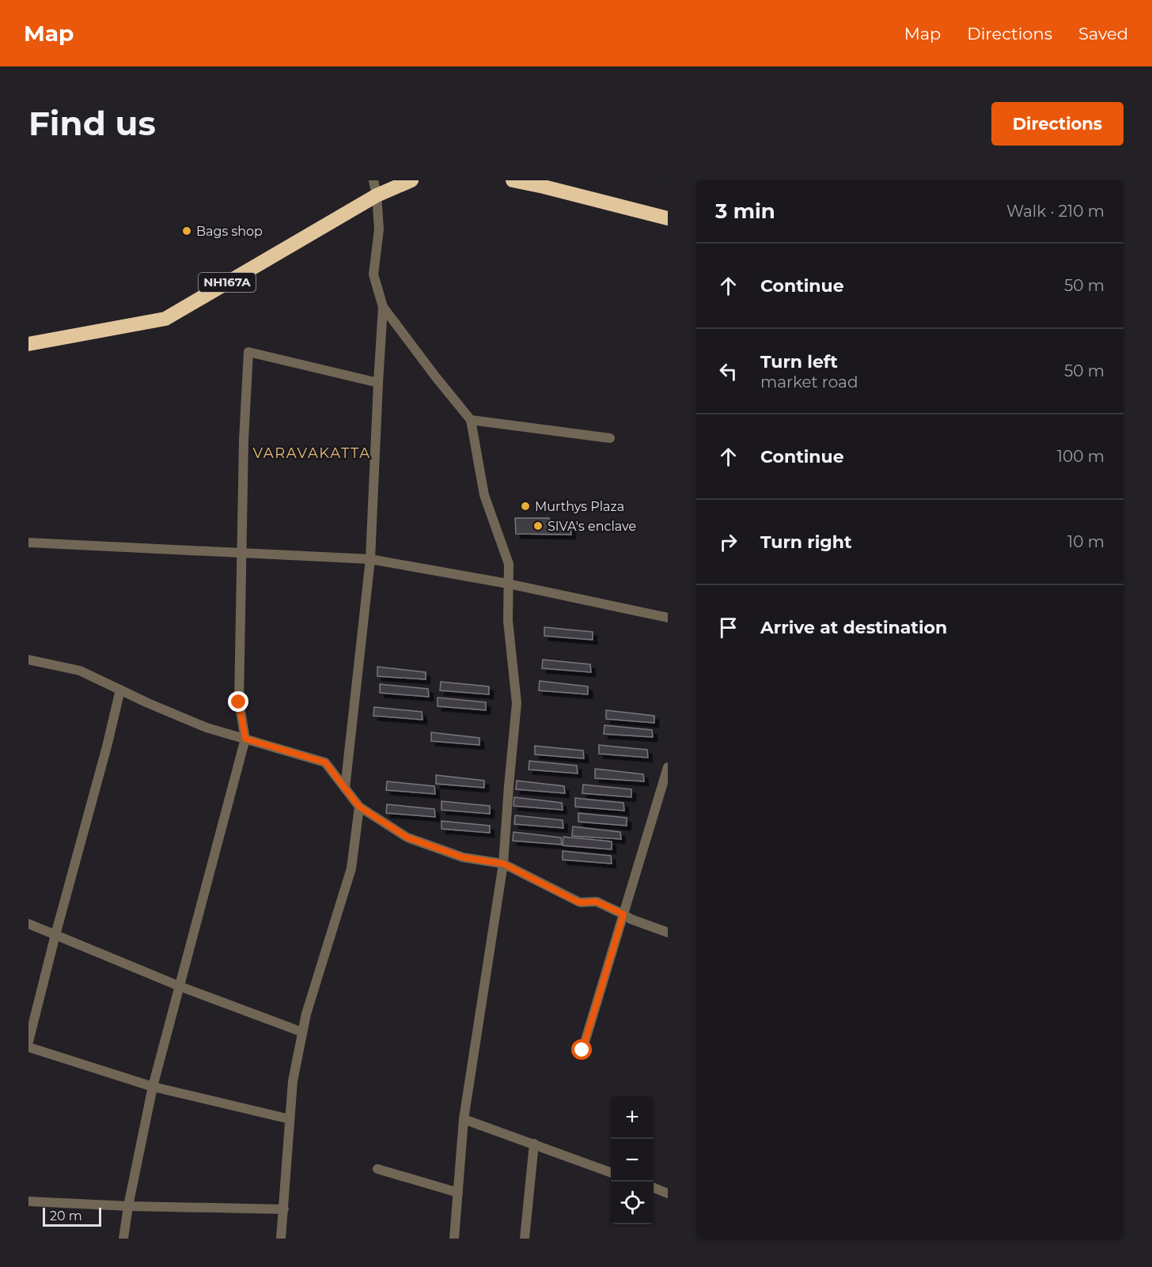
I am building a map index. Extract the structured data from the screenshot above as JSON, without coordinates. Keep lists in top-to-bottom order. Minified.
{"streets":{"highway":["NH167A"]},"districts":["VARAVAKATTA"],"places":["Bags shop","Murthys Plaza","SIVA's enclave"],"scale_bar":"20 m","page":{"header":"Map","nav":["Map","Directions","Saved"],"buttons":"Directions","title":"Find us","heading":["3 min","Walk · 210 m"],"list":[["Continue","50 m"],["Turn left","market road","50 m"],["Continue","100 m"],["Turn right","10 m"],"Arrive at destination"],"map_buttons":["+","−"],"scale":"20 m"}}
